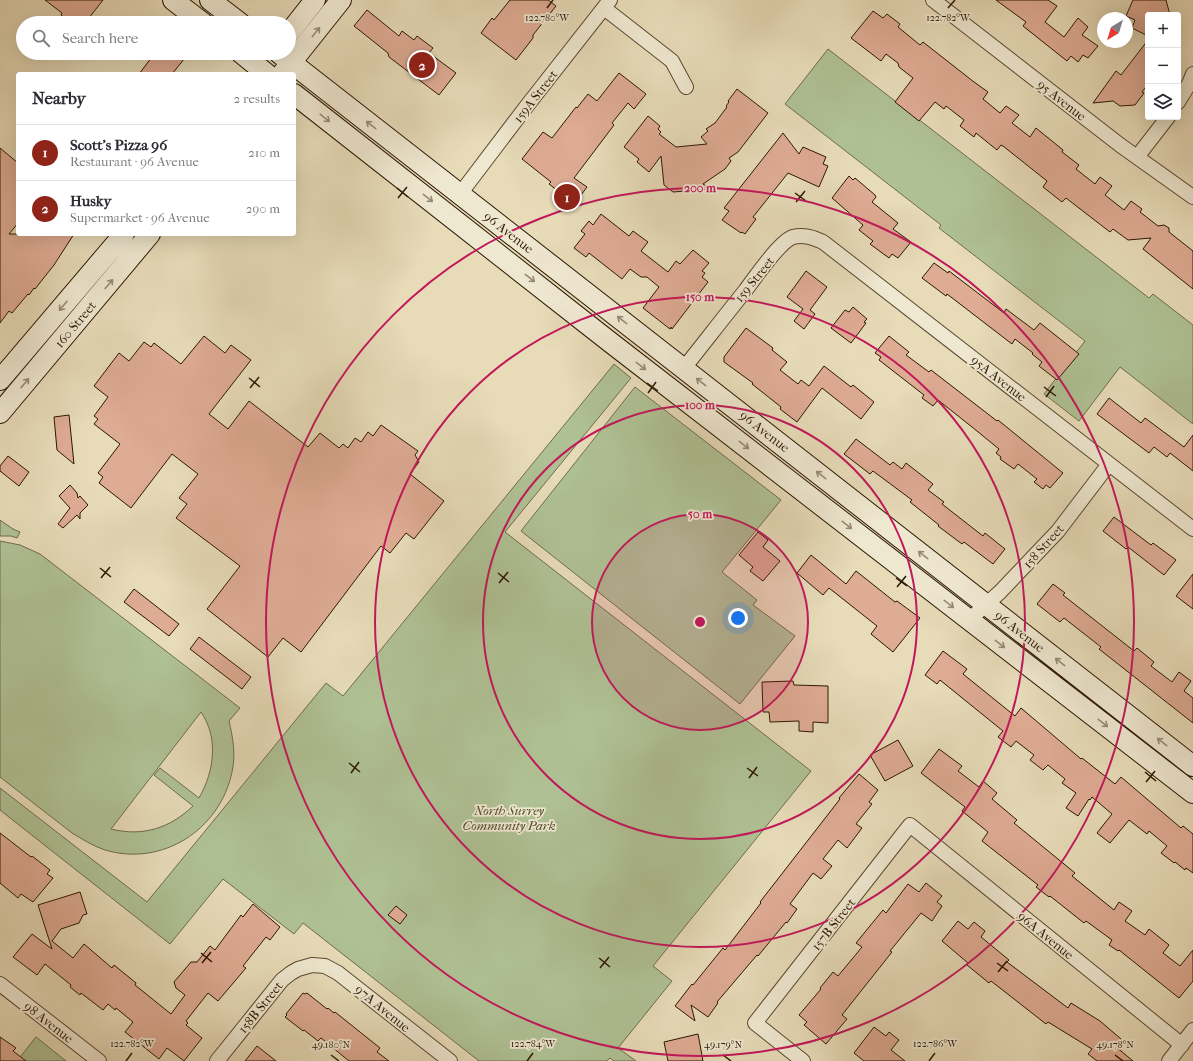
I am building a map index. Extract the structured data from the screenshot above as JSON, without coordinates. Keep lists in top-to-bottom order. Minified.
{"streets":{"main road":["96 Avenue","160 Street"],"street":["159A Street","95 Avenue","159 Street","95A Avenue","158 Street","157B Street","96A Avenue","158B Street","97A Avenue","98 Avenue"]},"crossings":[["159A Street","96 Avenue"],["96 Avenue","159 Street"],["96 Avenue","158 Street"],["159 Street","95A Avenue"],["95A Avenue","158 Street"],["157B Street","96A Avenue"],["158B Street","97A Avenue"]],"parks":["North Surrey Community Park"],"north":"bottom left","page":{"map_buttons":["+","−"],"search":"Search here","pins":["2","1"],"heading":["Nearby","2 results"],"list":[{"mark":"1","name":"Scott's Pizza 96","note":"Restaurant · 96 Avenue","value":"210 m"},{"mark":"2","name":"Husky","note":"Supermarket · 96 Avenue","value":"290 m"}]},"coordinates":["122.780°W","122.782°W","122.784°W","122.786°W","49.180°N","49.179°N","49.178°N"],"rings":["200 m","150 m","100 m","50 m"]}
